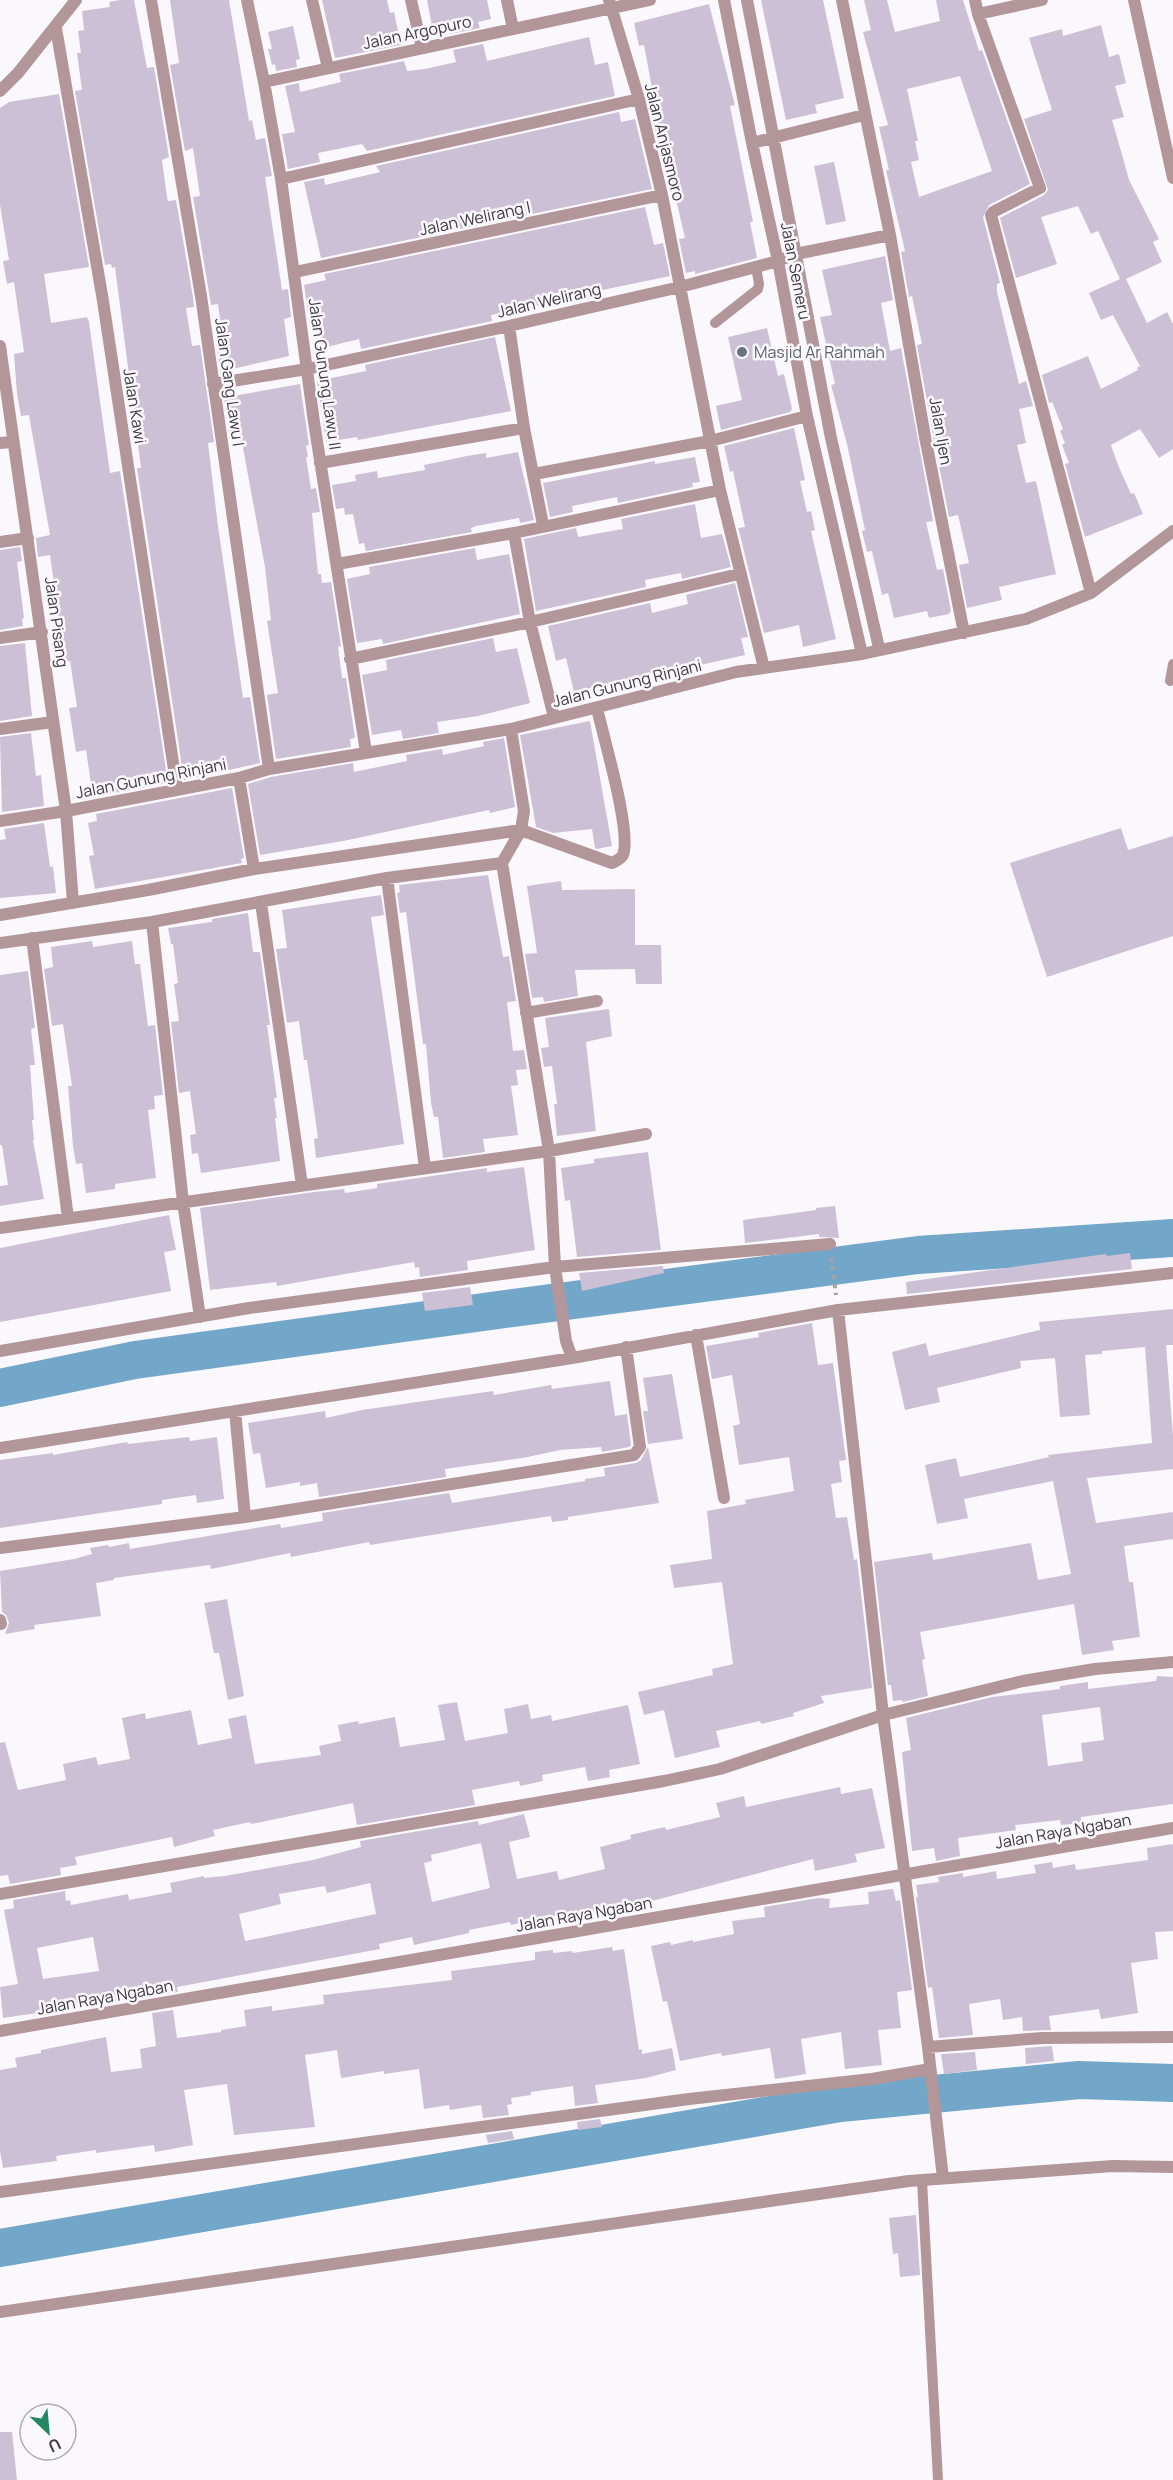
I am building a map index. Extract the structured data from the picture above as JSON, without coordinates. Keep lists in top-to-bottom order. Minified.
{"streets":{"street":["Jalan Argopuro","Jalan Anjasmoro","Jalan Welirang I","Jalan Semeru","Jalan Welirang","Jalan Gunung Lawu II","Jalan Gang Lawu I","Jalan Kawi","Jalan Ijen","Jalan Pisang","Jalan Gunung Rinjani","Jalan Raya Ngaban"]},"crossings":[["Jalan Argopuro","Jalan Anjasmoro"],["Jalan Argopuro","Jalan Gunung Lawu II"],["Jalan Anjasmoro","Jalan Welirang I"],["Jalan Anjasmoro","Jalan Welirang"],["Jalan Anjasmoro","Jalan Gunung Rinjani"],["Jalan Welirang I","Jalan Gunung Lawu II"],["Jalan Semeru","Jalan Welirang"],["Jalan Semeru","Jalan Gunung Rinjani"],["Jalan Welirang","Jalan Gunung Lawu II"],["Jalan Welirang","Jalan Gang Lawu I"],["Jalan Gunung Lawu II","Jalan Gunung Rinjani"],["Jalan Gang Lawu I","Jalan Gunung Rinjani"],["Jalan Kawi","Jalan Gunung Rinjani"],["Jalan Ijen","Jalan Gunung Rinjani"],["Jalan Pisang","Jalan Gunung Rinjani"]],"places":["Masjid Ar Rahmah"],"north":"bottom right"}
